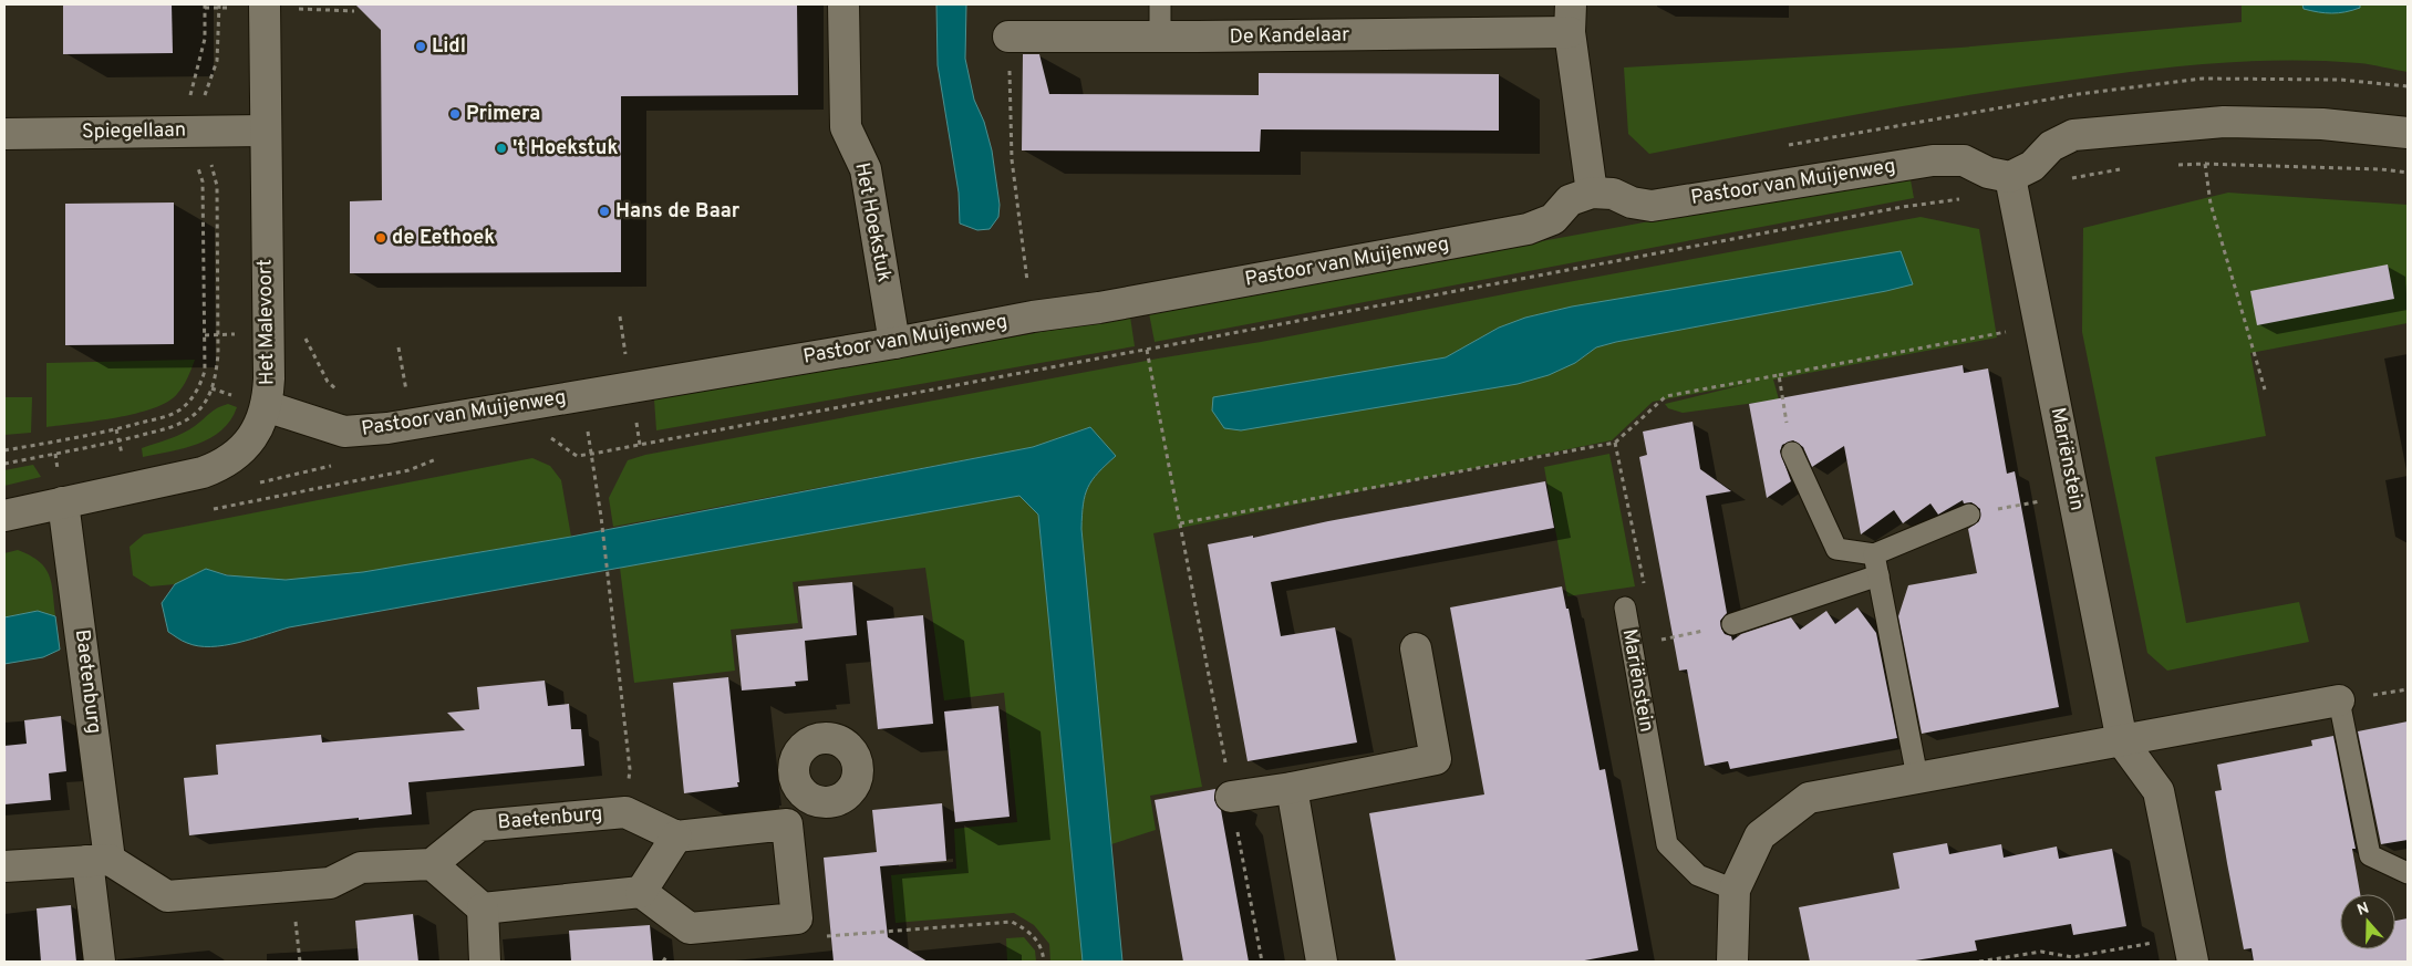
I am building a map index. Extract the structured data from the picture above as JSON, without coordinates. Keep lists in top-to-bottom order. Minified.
{"streets":{"street":["De Kandelaar","Spiegellaan","Pastoor van Muijenweg","Het Hoekstuk","Het Malevoort","Mariënstein","Baetenburg"]},"crossings":[["De Kandelaar","Pastoor van Muijenweg"],["Spiegellaan","Het Malevoort"],["Pastoor van Muijenweg","Het Hoekstuk"],["Pastoor van Muijenweg","Het Malevoort"],["Pastoor van Muijenweg","Mariënstein"],["Het Malevoort","Baetenburg"]],"places":["Lidl","Primera","'t Hoekstuk","Hans de Baar","de Eethoek"],"north":"top"}
